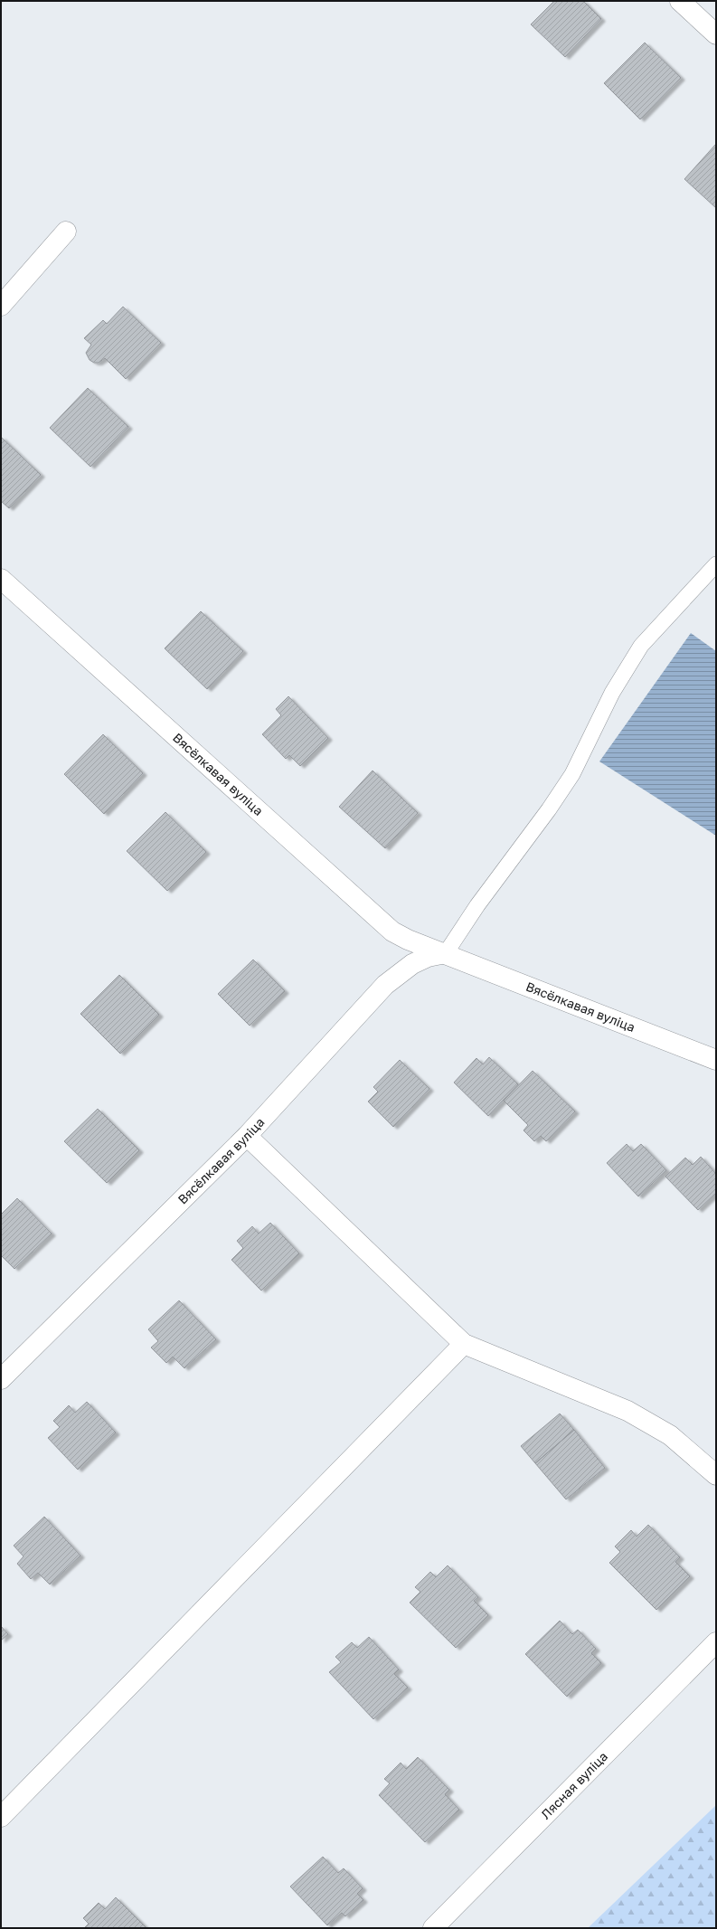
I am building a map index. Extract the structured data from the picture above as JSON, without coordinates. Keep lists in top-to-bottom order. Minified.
{"streets":{"street":["Вясёлкавая вуліца","Лясная вуліца"]}}
